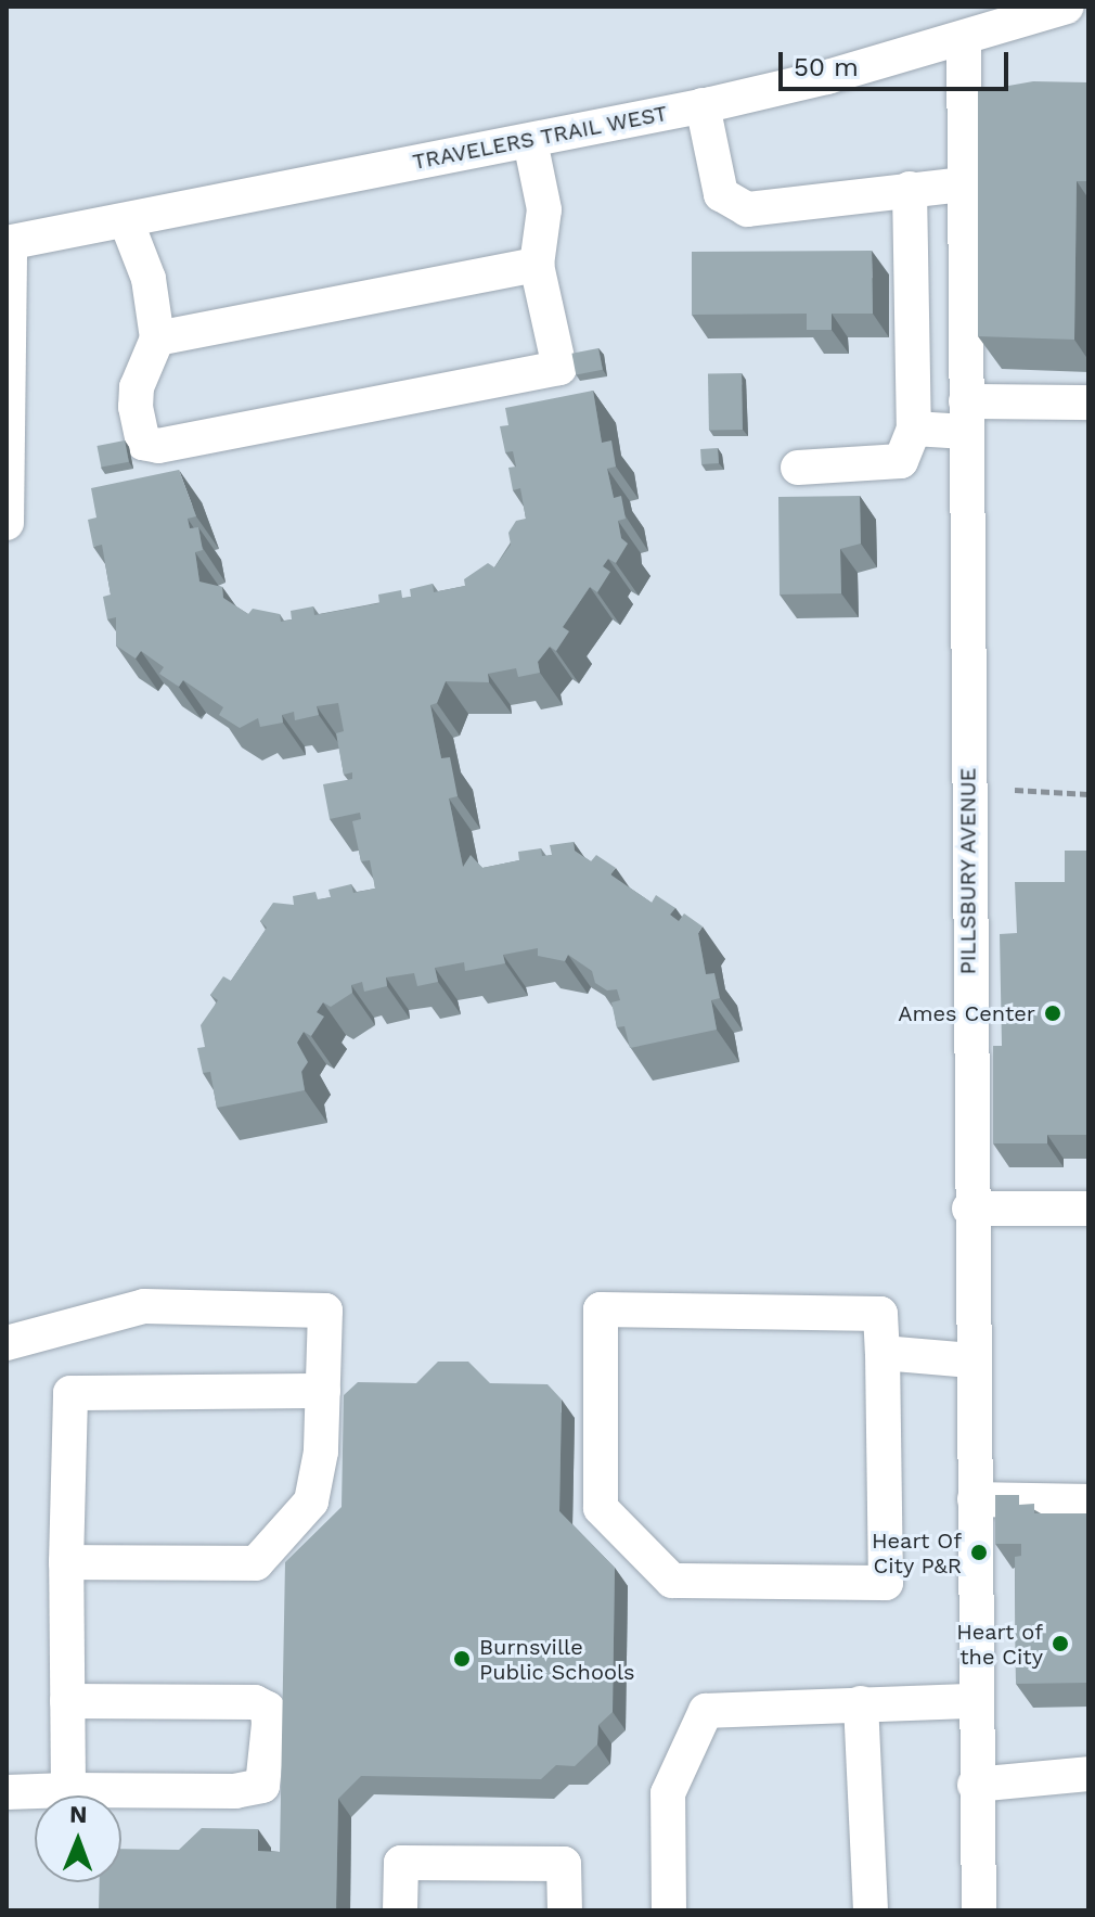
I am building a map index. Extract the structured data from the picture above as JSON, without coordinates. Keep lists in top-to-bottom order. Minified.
{"streets":{"street":["TRAVELERS TRAIL WEST","PILLSBURY AVENUE"]},"crossings":[["TRAVELERS TRAIL WEST","PILLSBURY AVENUE"]],"places":["Ames Center","Heart Of City P&R","Heart of the City","Burnsville Public Schools"],"scale_bar":"50 m","north":"top"}
